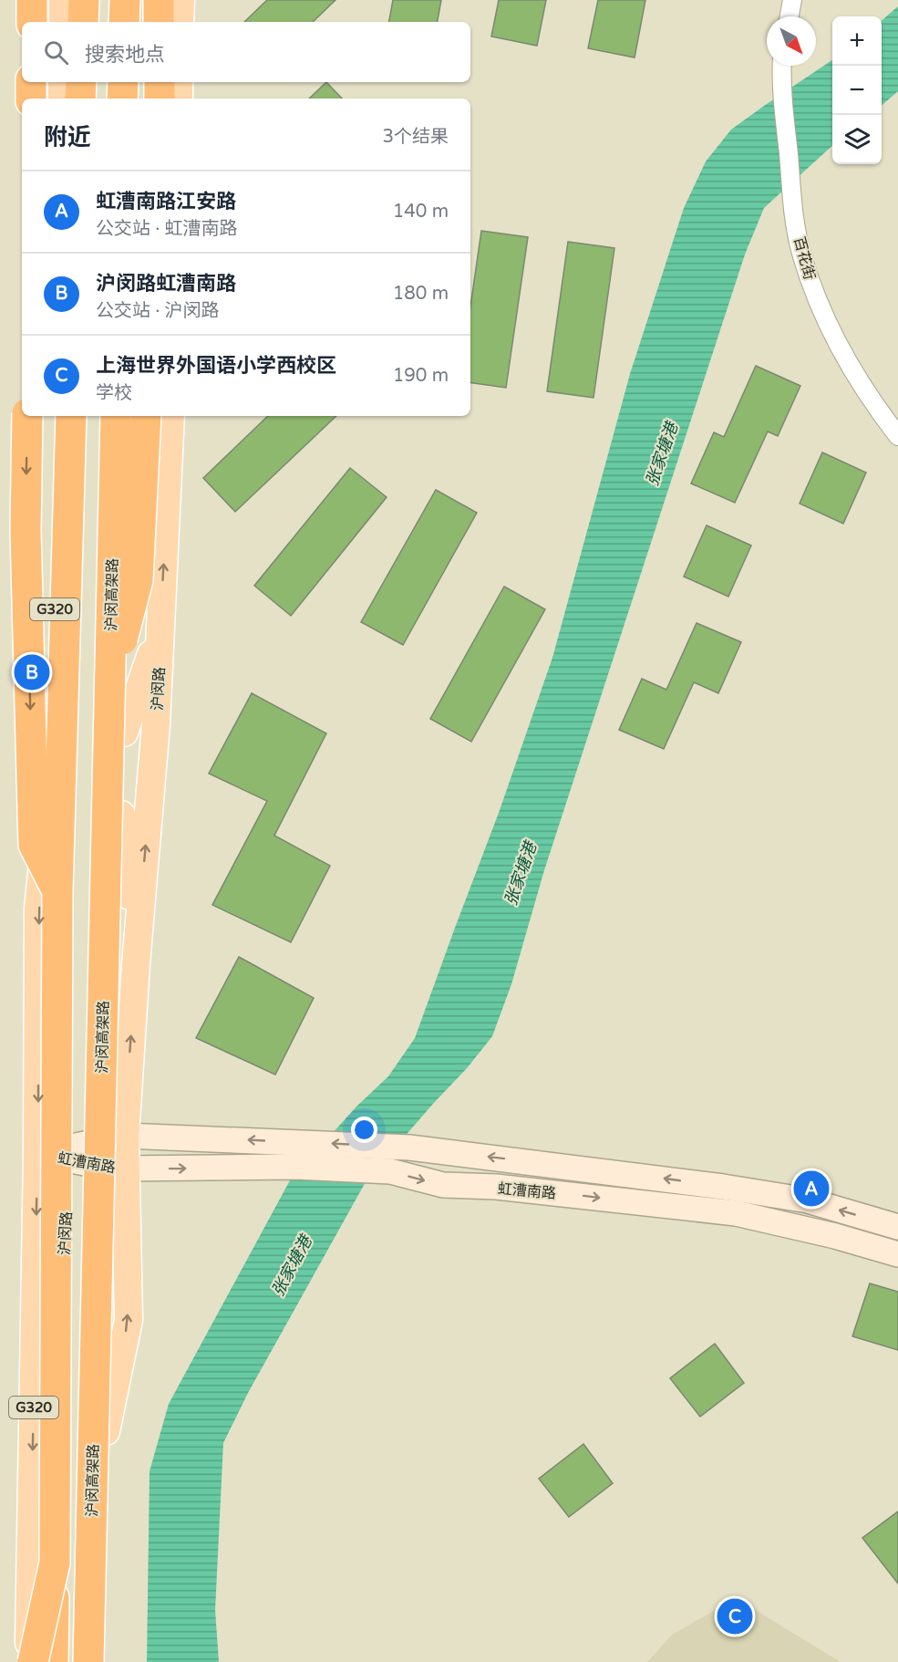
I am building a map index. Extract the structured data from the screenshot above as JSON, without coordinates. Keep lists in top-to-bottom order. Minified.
{"streets":{"highway":["沪闵高架路"],"main road":["G320","沪闵路","虹漕南路"],"street":["百花街"]},"crossings":[["沪闵路","虹漕南路"]],"water":["张家塘港"],"north":"bottom right","page":{"map_buttons":["+","−"],"search":"搜索地点","heading":["附近","3个结果"],"list":[{"mark":"A","name":"虹漕南路江安路","note":"公交站 · 虹漕南路","value":"140 m"},{"mark":"B","name":"沪闵路虹漕南路","note":"公交站 · 沪闵路","value":"180 m"},{"mark":"C","name":"上海世界外国语小学西校区","note":"学校","value":"190 m"}],"pins":["B","A","C"]}}
